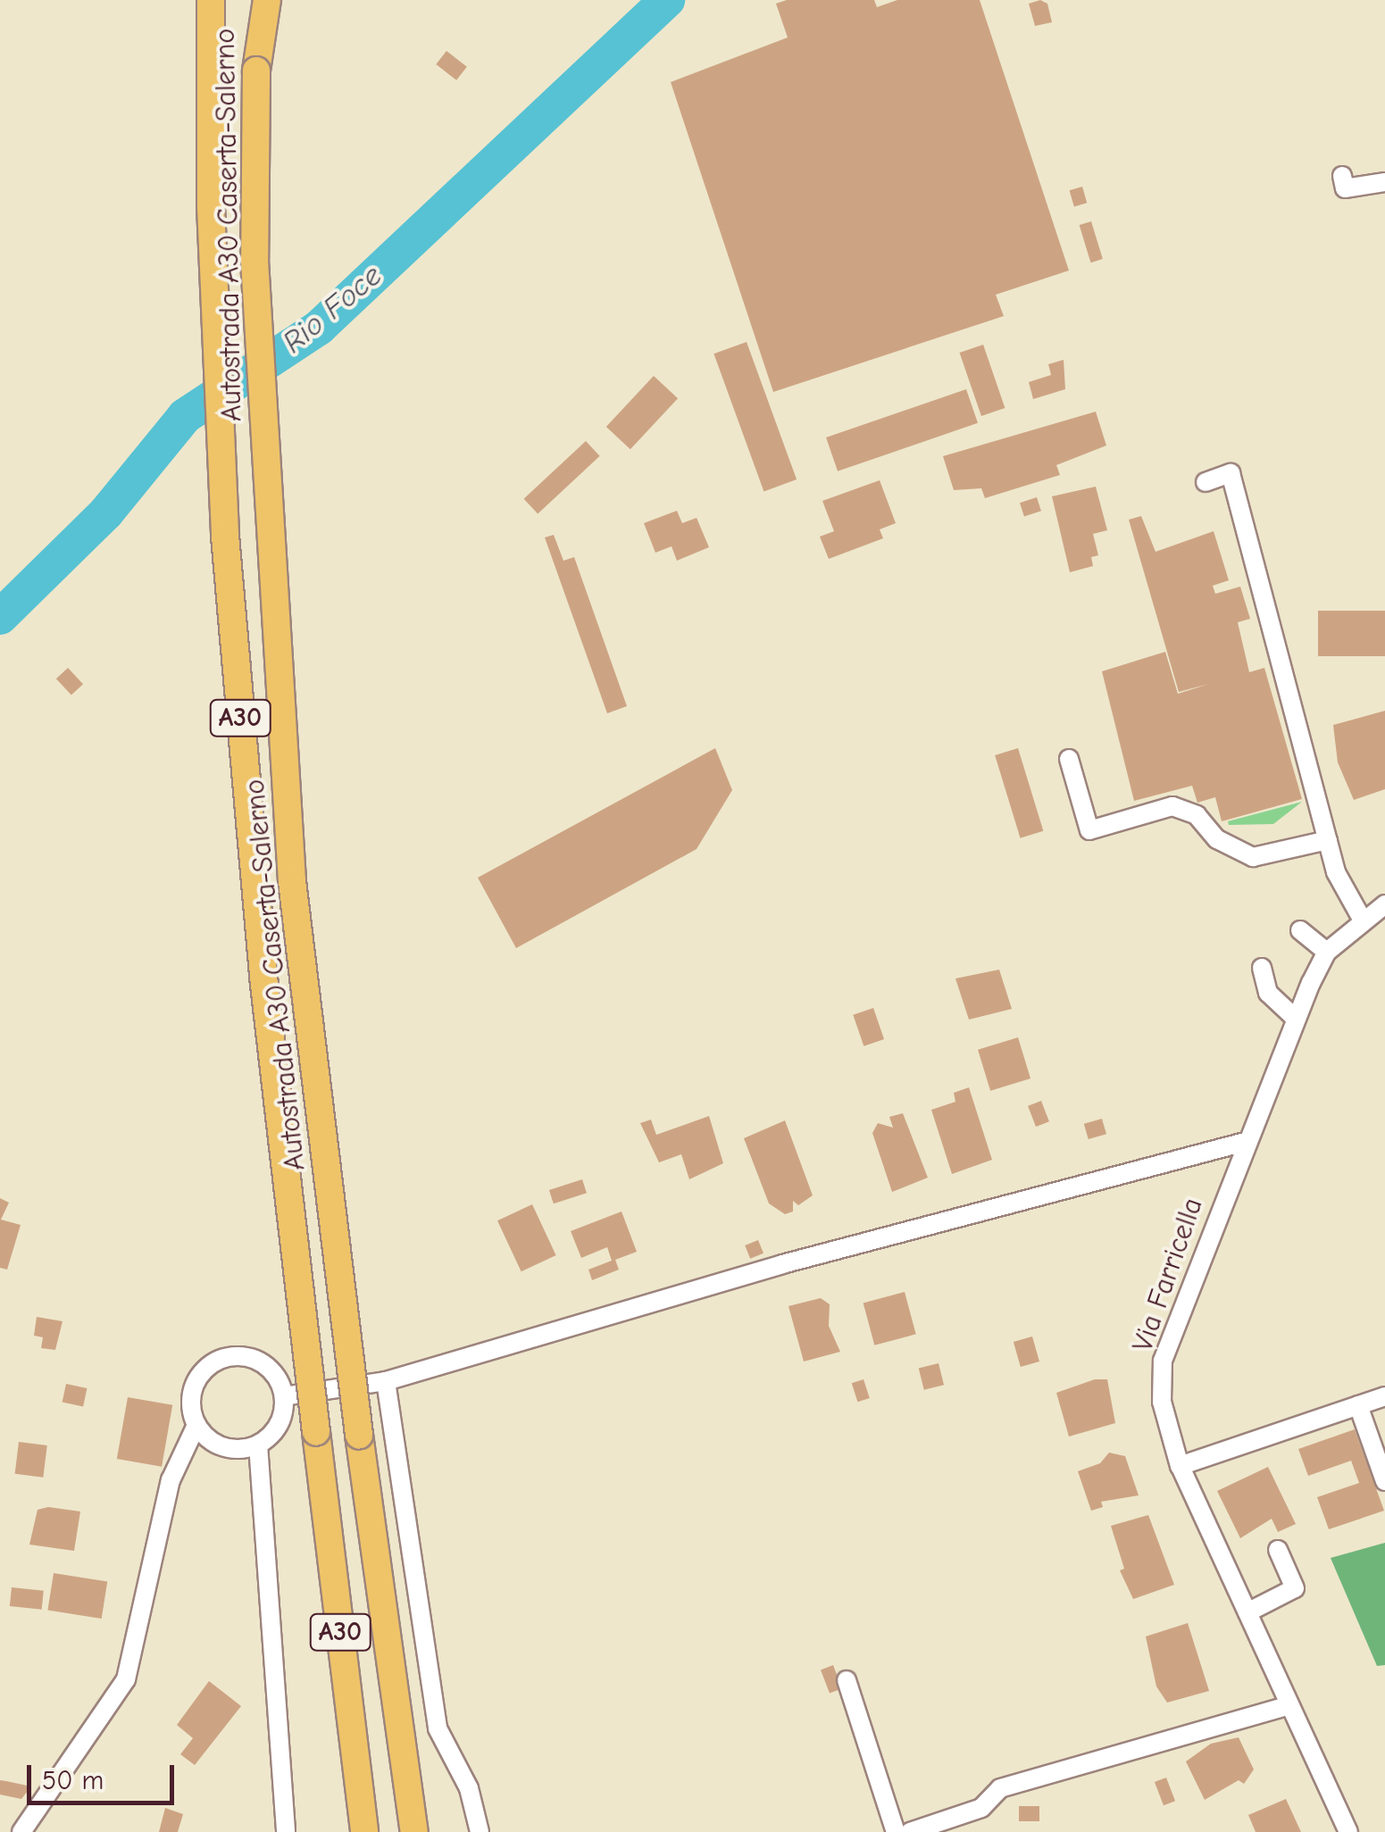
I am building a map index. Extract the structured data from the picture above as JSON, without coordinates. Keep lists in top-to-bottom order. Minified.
{"streets":{"highway":["Autostrada A30 Caserta-Salerno","A30"],"street":["Via Farricella"]},"water":["Rio Foce"],"scale_bar":"50 m"}
